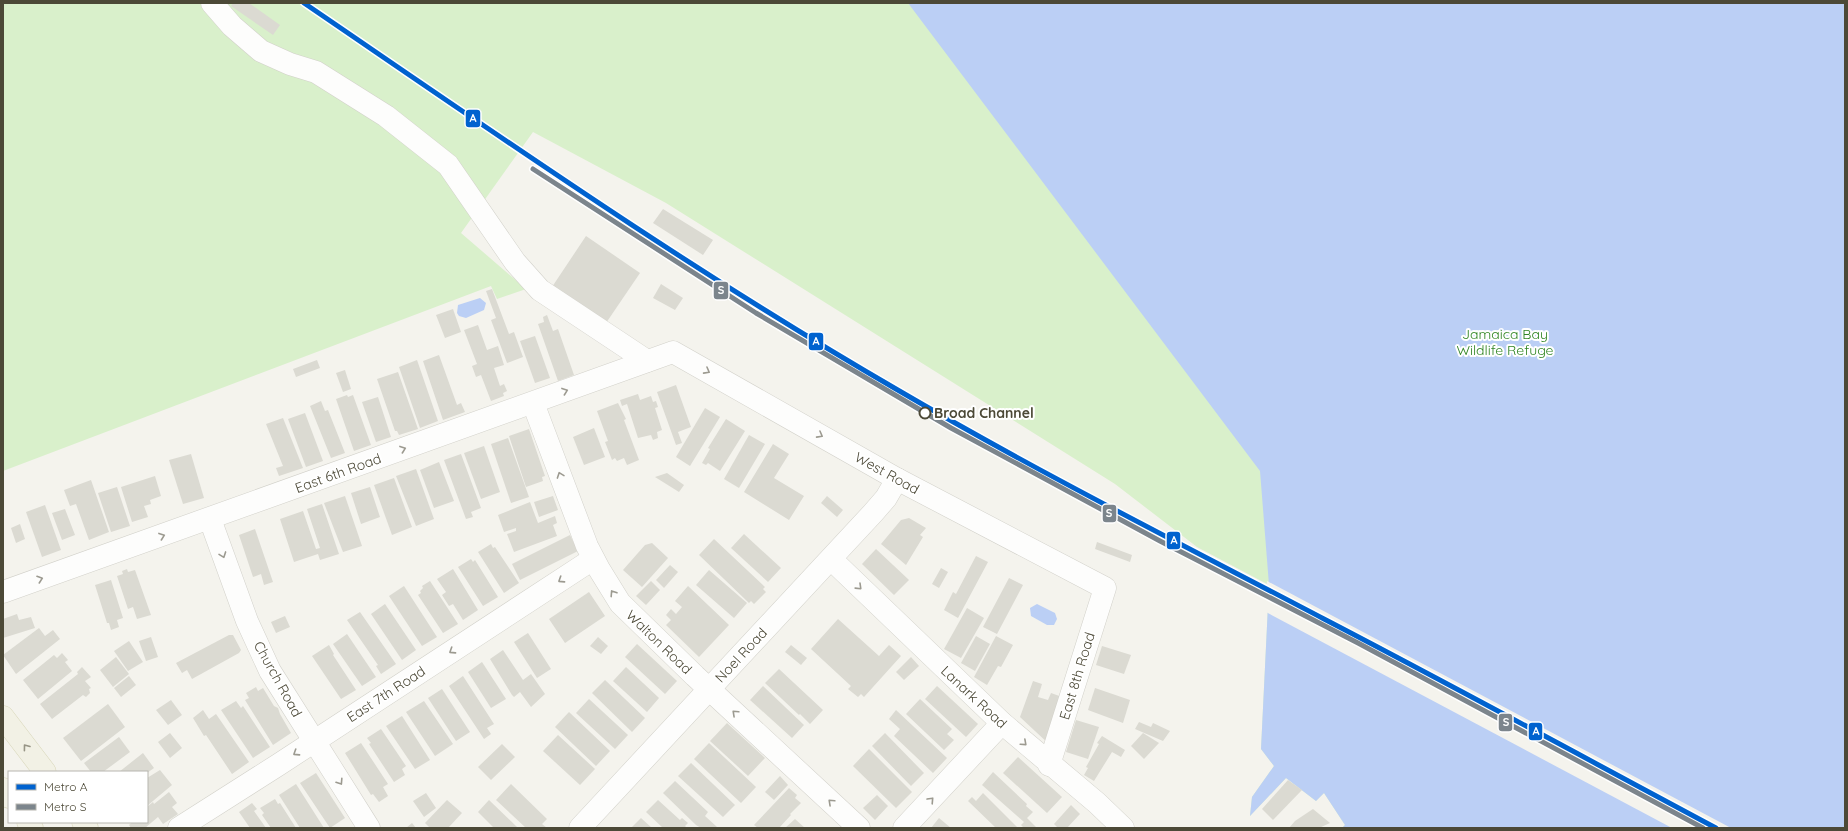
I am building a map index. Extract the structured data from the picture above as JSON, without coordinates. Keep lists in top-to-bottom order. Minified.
{"streets":{"street":["East 6th Road","West Road","Walton Road","Noel Road","East 8th Road","Church Road","East 7th Road","Lanark Road"]},"crossings":[["East 6th Road","West Road"],["East 6th Road","Walton Road"],["East 6th Road","Church Road"],["West Road","Noel Road"],["West Road","East 8th Road"],["Walton Road","Noel Road"],["Walton Road","East 7th Road"],["Noel Road","Lanark Road"],["East 8th Road","Lanark Road"],["Church Road","East 7th Road"]],"one_way":["East 6th Road","West Road","Walton Road","Church Road","East 7th Road","Lanark Road"],"parks":["Jamaica Bay Wildlife Refuge"],"places":["Broad Channel"],"lines":["metro line A","metro line S"],"legend":["Metro A","Metro S"]}
